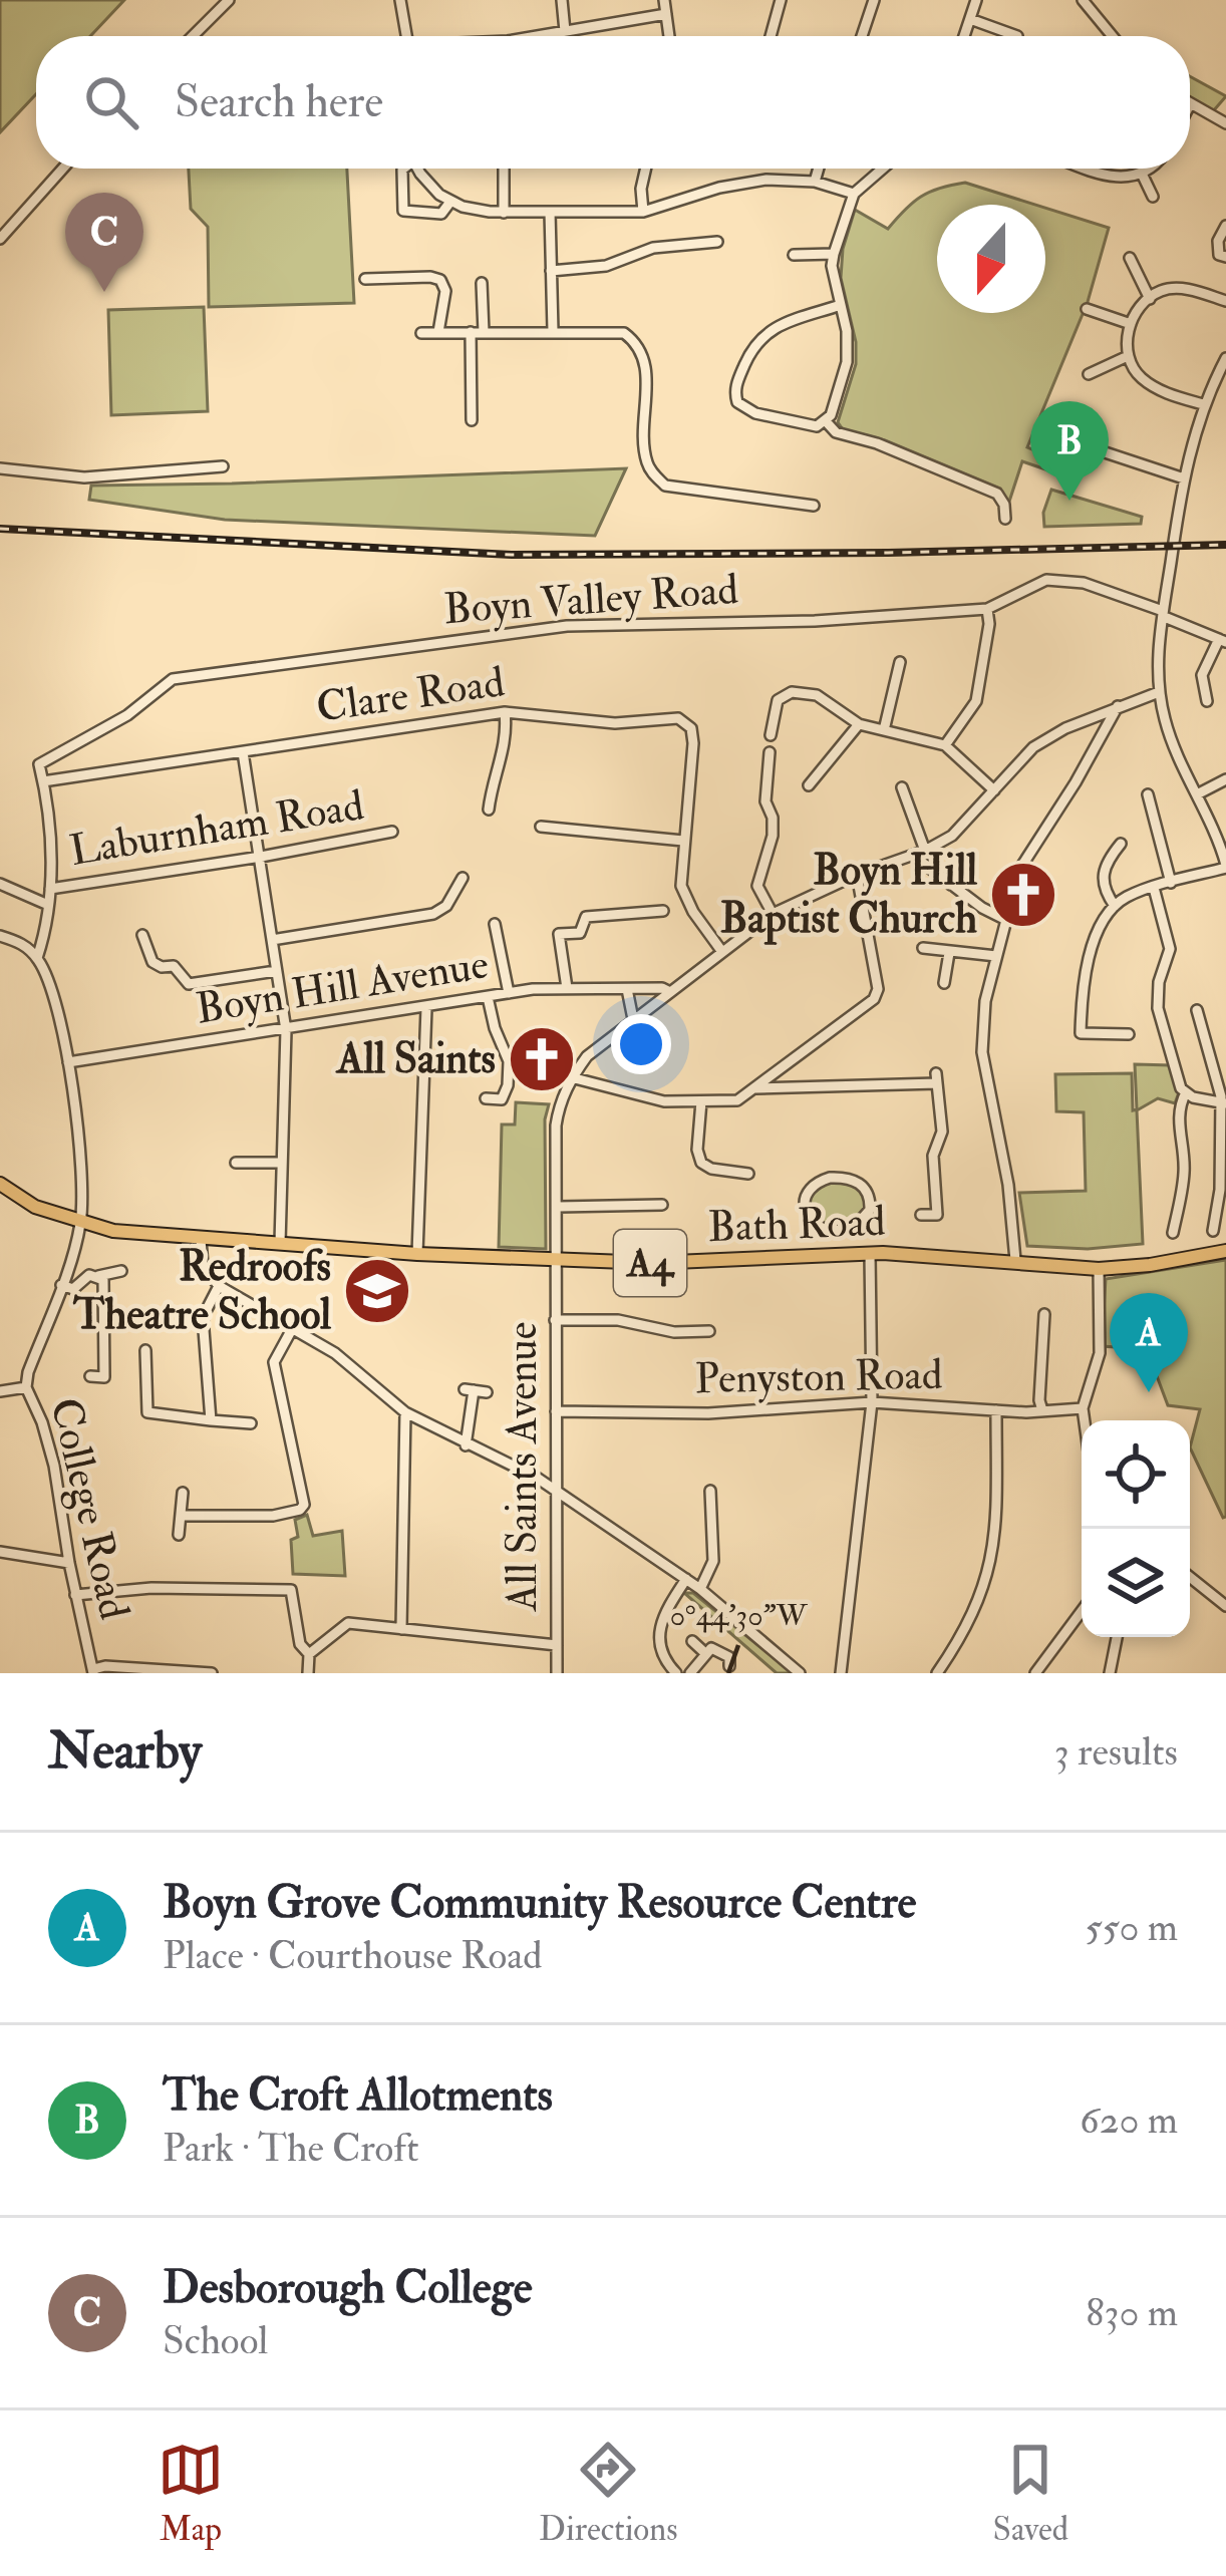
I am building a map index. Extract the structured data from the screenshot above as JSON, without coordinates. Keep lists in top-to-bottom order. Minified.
{"streets":{"main road":["Bath Road","A4"],"street":["Boyn Valley Road","Clare Road","Laburnham Road","Boyn Hill Avenue","Penyston Road","All Saints Avenue","College Road"]},"crossings":[["Boyn Valley Road","Clare Road"],["Boyn Hill Avenue","College Road"],["Bath Road","A4"],["Bath Road","All Saints Avenue"],["Bath Road","College Road"],["A4","College Road"],["Penyston Road","All Saints Avenue"]],"places":{"church":["Boyn Hill Baptist Church","All Saints"],"school or university":["Redroofs Theatre School"]},"north":"bottom","page":{"search":"Search here","pins":["C","B","A"],"heading":["Nearby","3 results"],"list":[{"mark":"A","name":"Boyn Grove Community Resource Centre","note":"Place · Courthouse Road","value":"550 m"},{"mark":"B","name":"The Croft Allotments","note":"Park · The Croft","value":"620 m"},{"mark":"C","name":"Desborough College","note":"School","value":"830 m"}],"nav":["Map","Directions","Saved"]},"coordinates":["0°44'30\"W"]}
